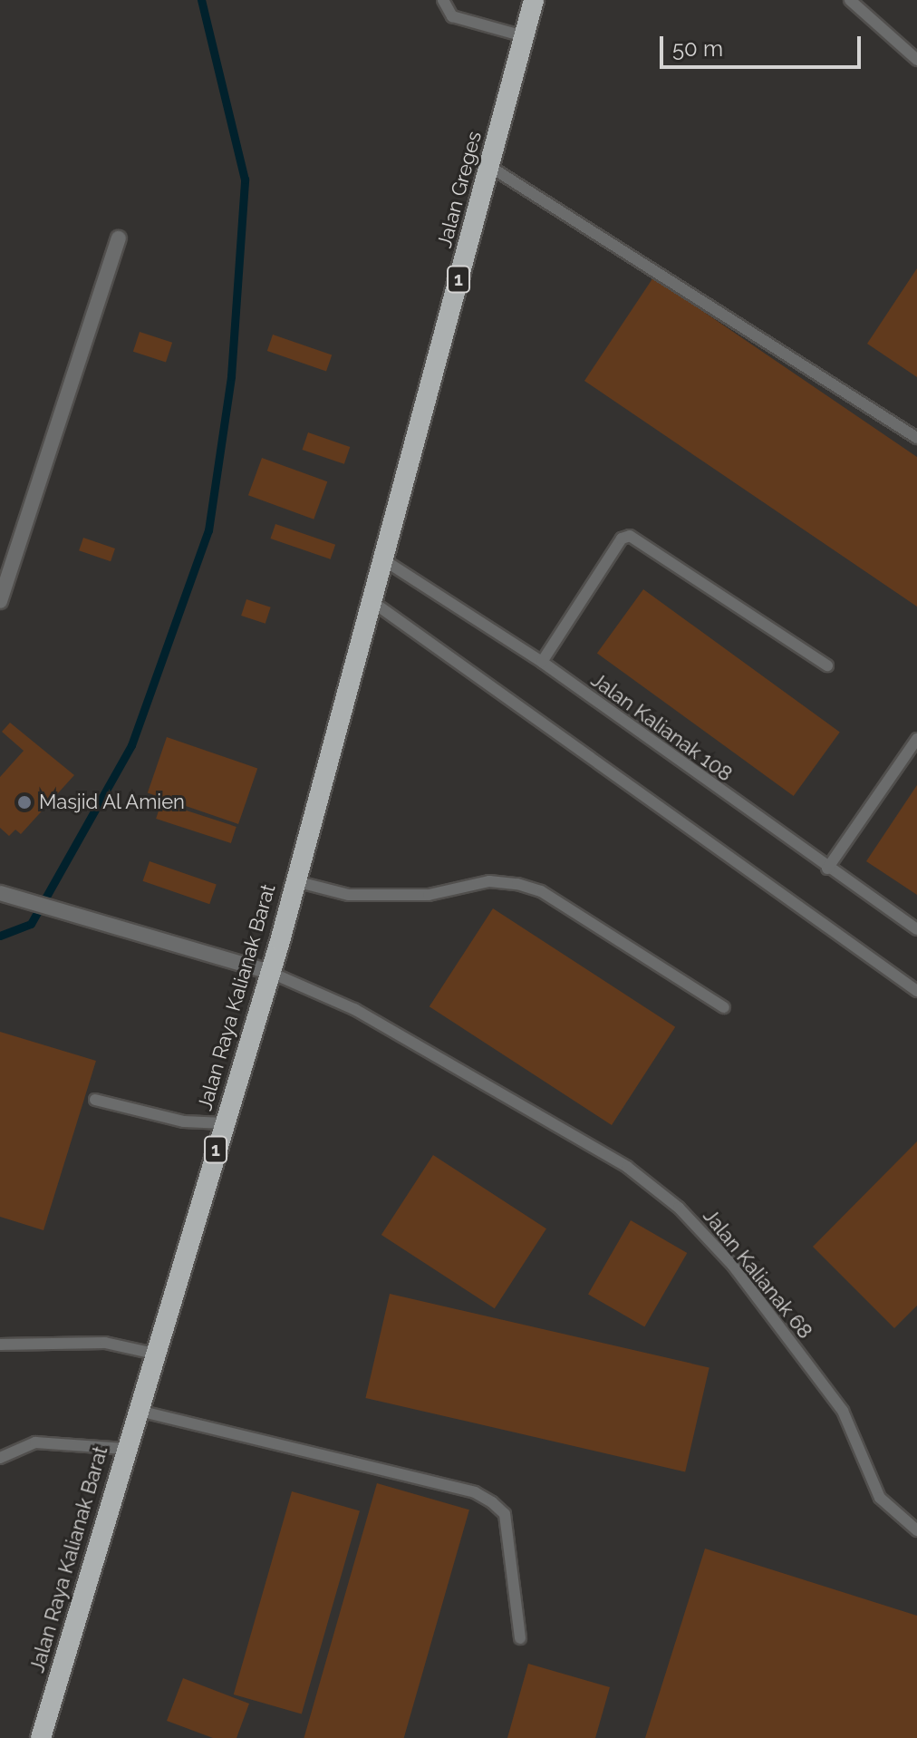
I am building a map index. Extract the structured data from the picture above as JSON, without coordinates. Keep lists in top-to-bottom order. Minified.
{"streets":{"highway":["Jalan Greges","1","Jalan Raya Kalianak Barat"],"lane":["Jalan Kalianak 108","Jalan Kalianak 68"]},"crossings":[["Jalan Greges","Jalan Kalianak 108"],["Jalan Greges","Jalan Raya Kalianak Barat"],["Jalan Kalianak 108","Jalan Raya Kalianak Barat"],["Jalan Raya Kalianak Barat","Jalan Kalianak 68"]],"places":["Masjid Al Amien"],"scale_bar":"50 m"}
